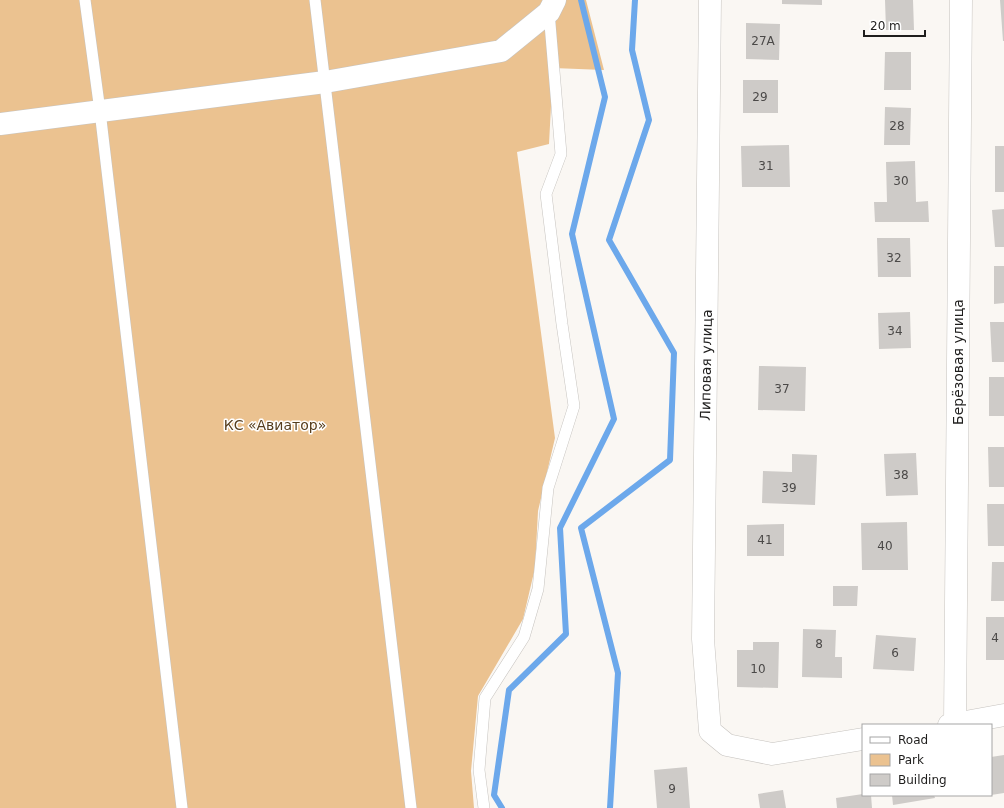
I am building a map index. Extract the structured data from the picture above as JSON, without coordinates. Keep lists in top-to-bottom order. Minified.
{"streets":{"street":["Берёзовая улица","Липовая улица"]},"parks":["КС «Авиатор»"],"house_numbers":["27А","29","28","31","30","32","34","37","38","39","41","40","4","8","6","10","9"],"legend":["Road","Park","Building"],"scale_bar":"20 m"}
